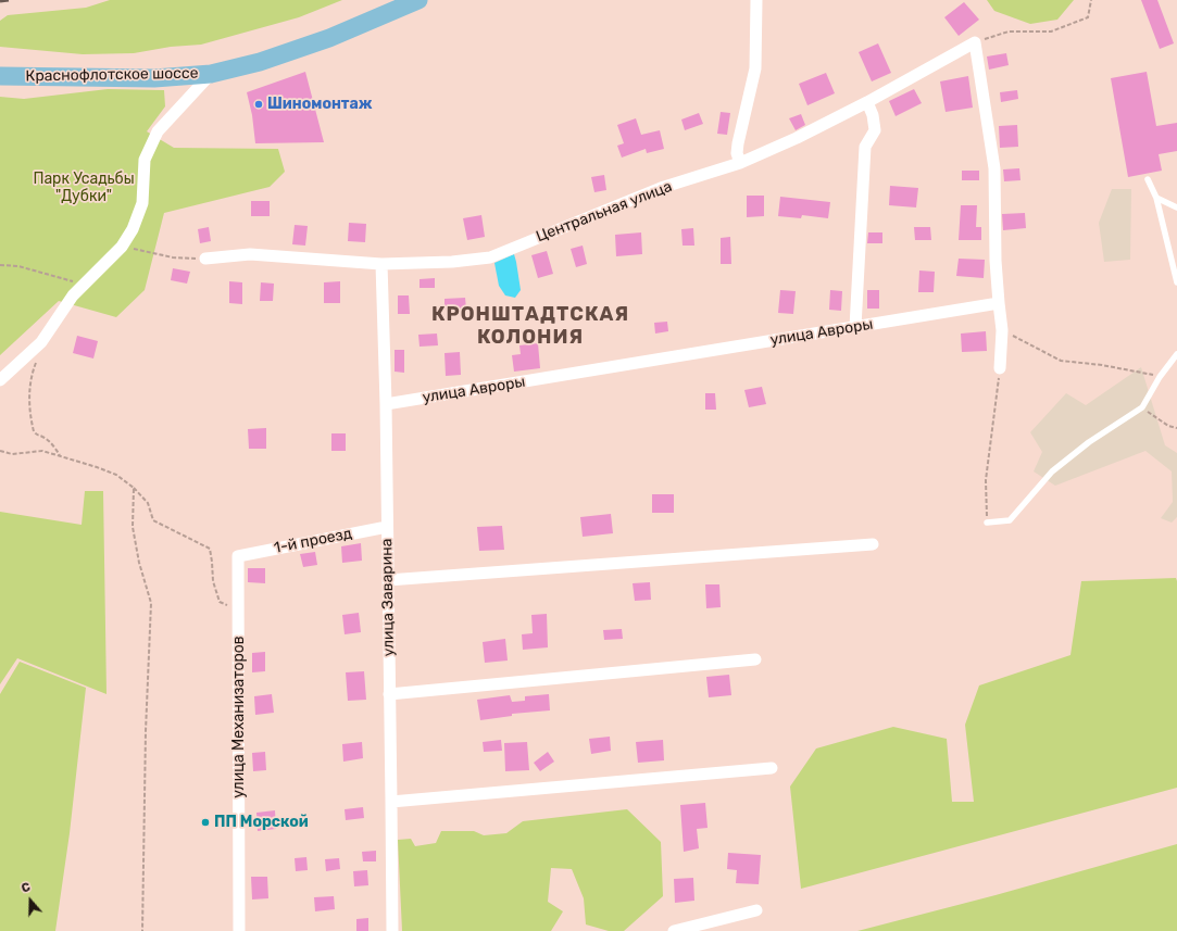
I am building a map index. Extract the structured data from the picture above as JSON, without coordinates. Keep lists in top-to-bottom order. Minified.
{"streets":{"main road":["Краснофлотское шоссе"],"street":["Центральная улица","улица Авроры","1-й проезд","улица Заварина","улица Механизаторов"]},"crossings":[["Центральная улица","улица Заварина"],["улица Авроры","улица Заварина"],["1-й проезд","улица Заварина"],["1-й проезд","улица Механизаторов"]],"districts":["КРОНШТАДТСКАЯ КОЛОНИЯ"],"parks":["Парк Усадьбы \"Дубки\""],"places":["Шиномонтаж","ПП Морской"],"north":"top"}
